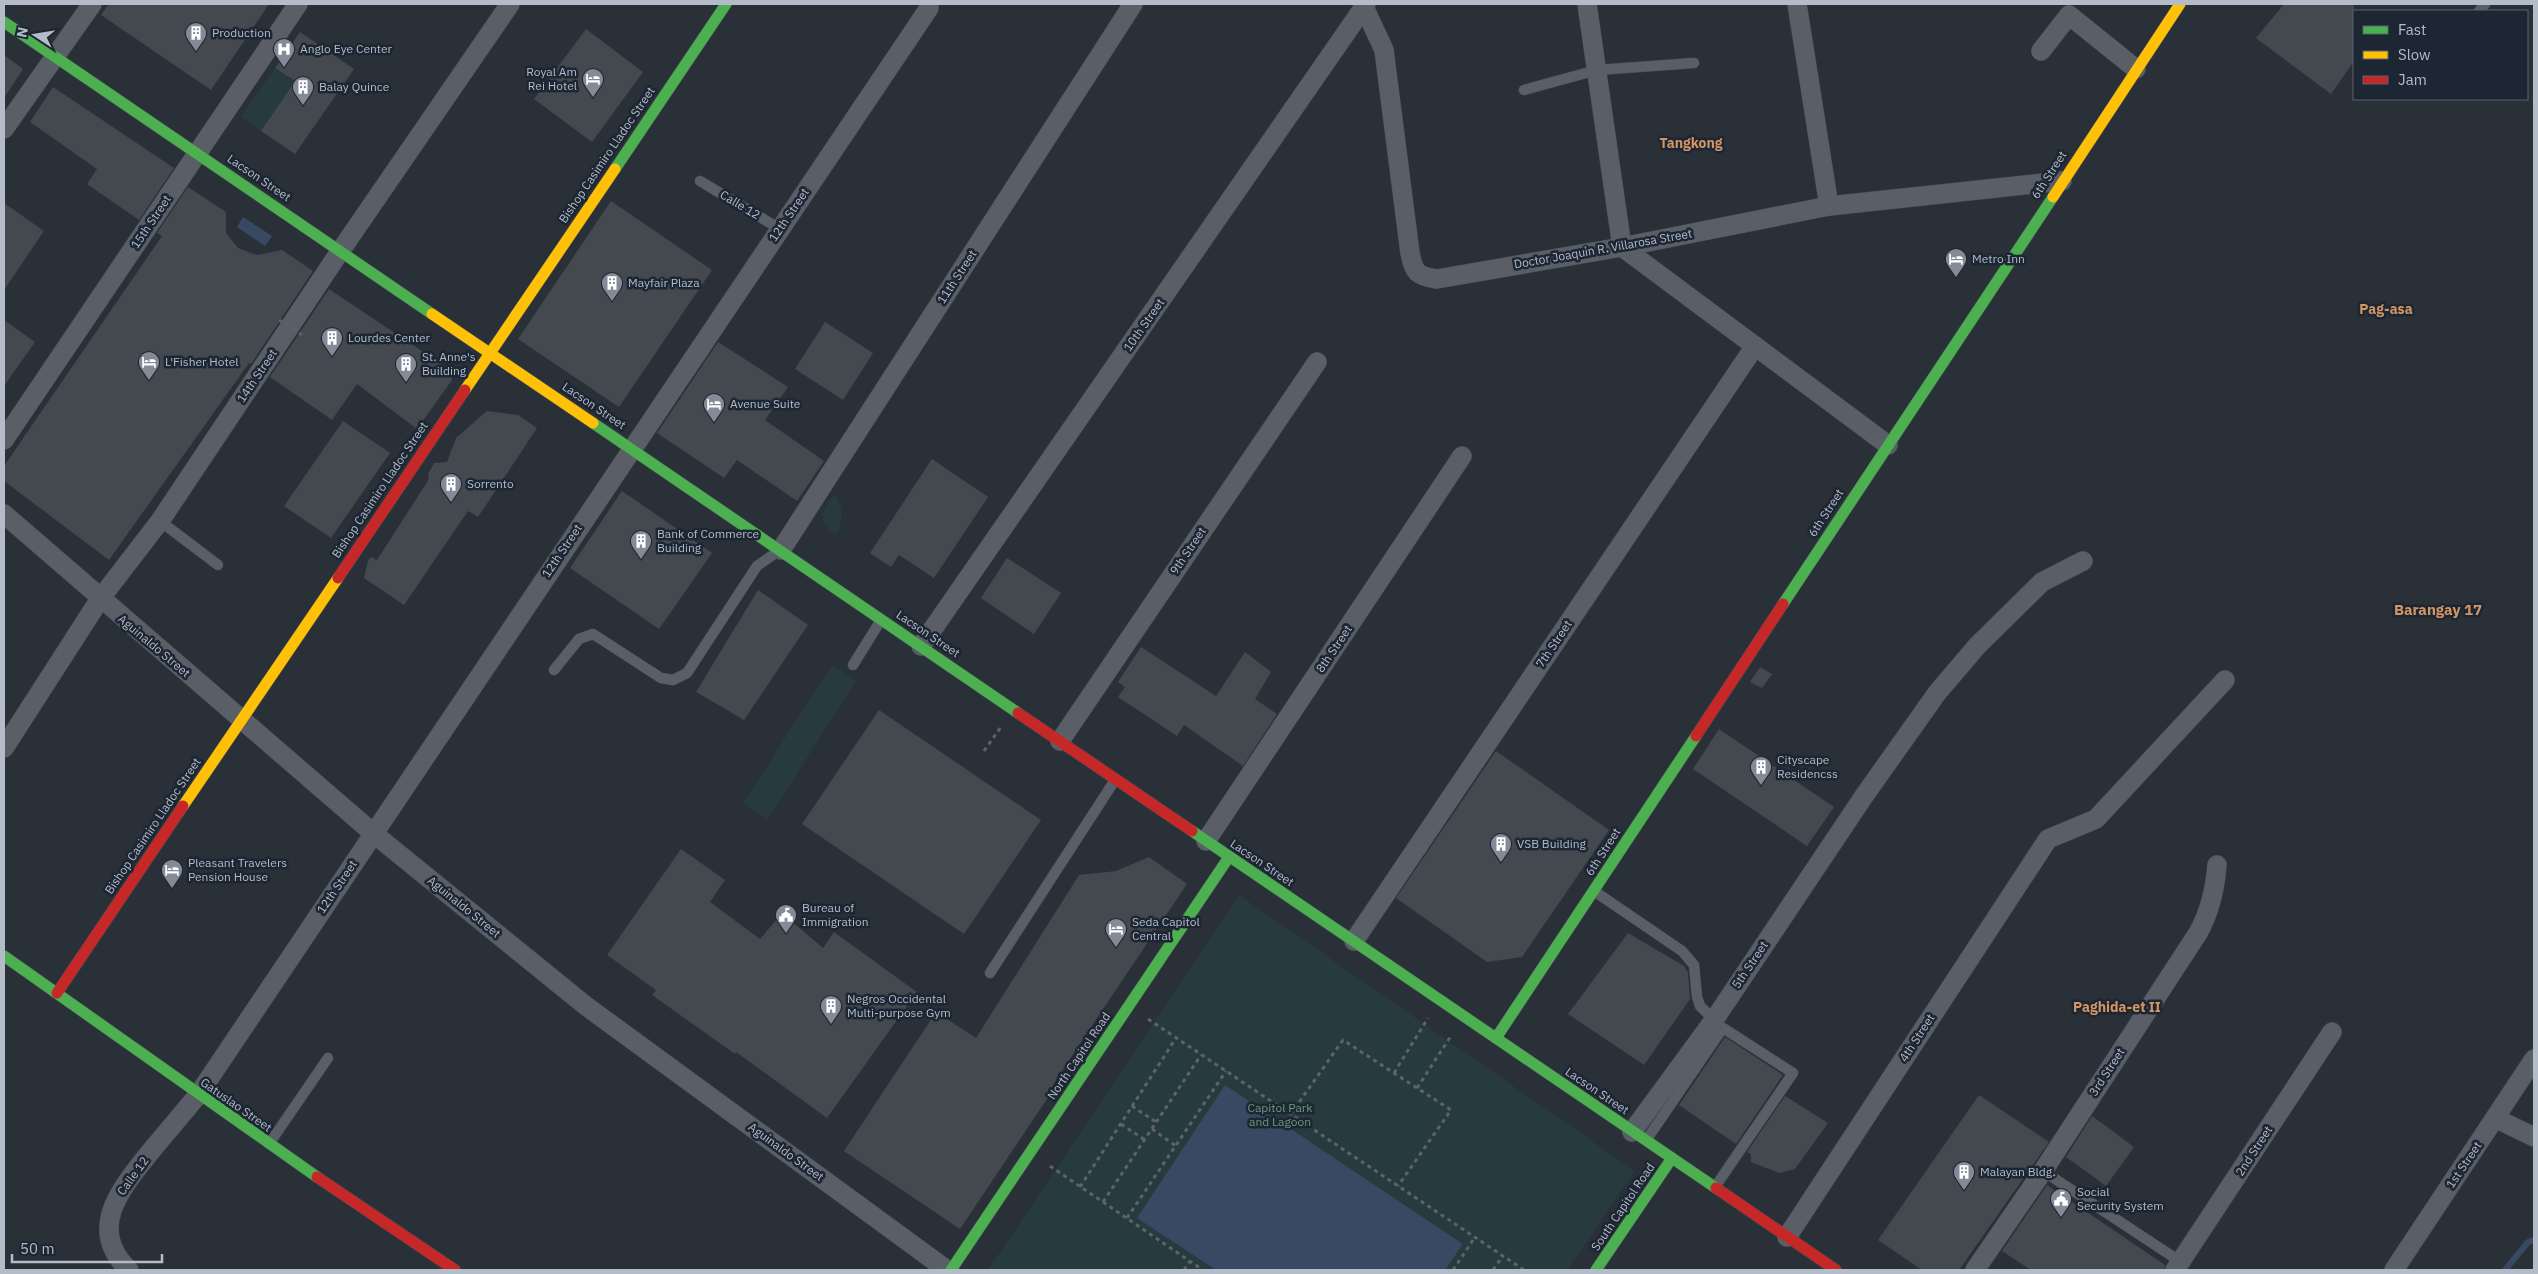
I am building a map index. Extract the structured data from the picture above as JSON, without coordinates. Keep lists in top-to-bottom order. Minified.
{"streets":{"street":["Bishop Casimiro Lladoc Street","6th Street","Lacson Street","Calle 12","12th Street","15th Street","Doctor Joaquin R. Villarosa Street","11th Street","10th Street","14th Street","9th Street","7th Street","Aguinaldo Street","8th Street","5th Street","4th Street","North Capitol Road","3rd Street","Gatuslao Street","2nd Street","1st Street","South Capitol Road"]},"crossings":[["Bishop Casimiro Lladoc Street","Lacson Street"],["Bishop Casimiro Lladoc Street","Aguinaldo Street"],["Bishop Casimiro Lladoc Street","Gatuslao Street"],["6th Street","Lacson Street"],["6th Street","Doctor Joaquin R. Villarosa Street"],["Lacson Street","12th Street"],["Lacson Street","15th Street"],["Lacson Street","11th Street"],["Lacson Street","10th Street"],["Lacson Street","14th Street"],["Lacson Street","9th Street"],["Lacson Street","7th Street"],["Lacson Street","8th Street"],["Lacson Street","5th Street"],["Lacson Street","4th Street"],["Lacson Street","North Capitol Road"],["Lacson Street","South Capitol Road"],["Calle 12","12th Street"],["Calle 12","Gatuslao Street"],["12th Street","Aguinaldo Street"],["12th Street","Gatuslao Street"],["Doctor Joaquin R. Villarosa Street","10th Street"],["14th Street","Aguinaldo Street"]],"districts":["Tangkong","Pag-asa","Barangay 17","Paghida-et II"],"parks":["Capitol Park and Lagoon"],"places":{"building":["Production","Balay Quince","Mayfair Plaza","Lourdes Center","St. Anne's Building","Sorrento","Bank of Commerce Building","Cityscape Residencss","VSB Building","Negros Occidental Multi-purpose Gym","Malayan Bldg."],"hospital":["Anglo Eye Center"],"hotel":["Royal Am Rei Hotel","Metro Inn","L'Fisher Hotel","Avenue Suite","Pleasant Travelers Pension House","Seda Capitol Central"],"public building":["Bureau of Immigration","Social Security System"]},"legend":["Fast","Slow","Jam"],"scale_bar":"50 m","north":"left"}
